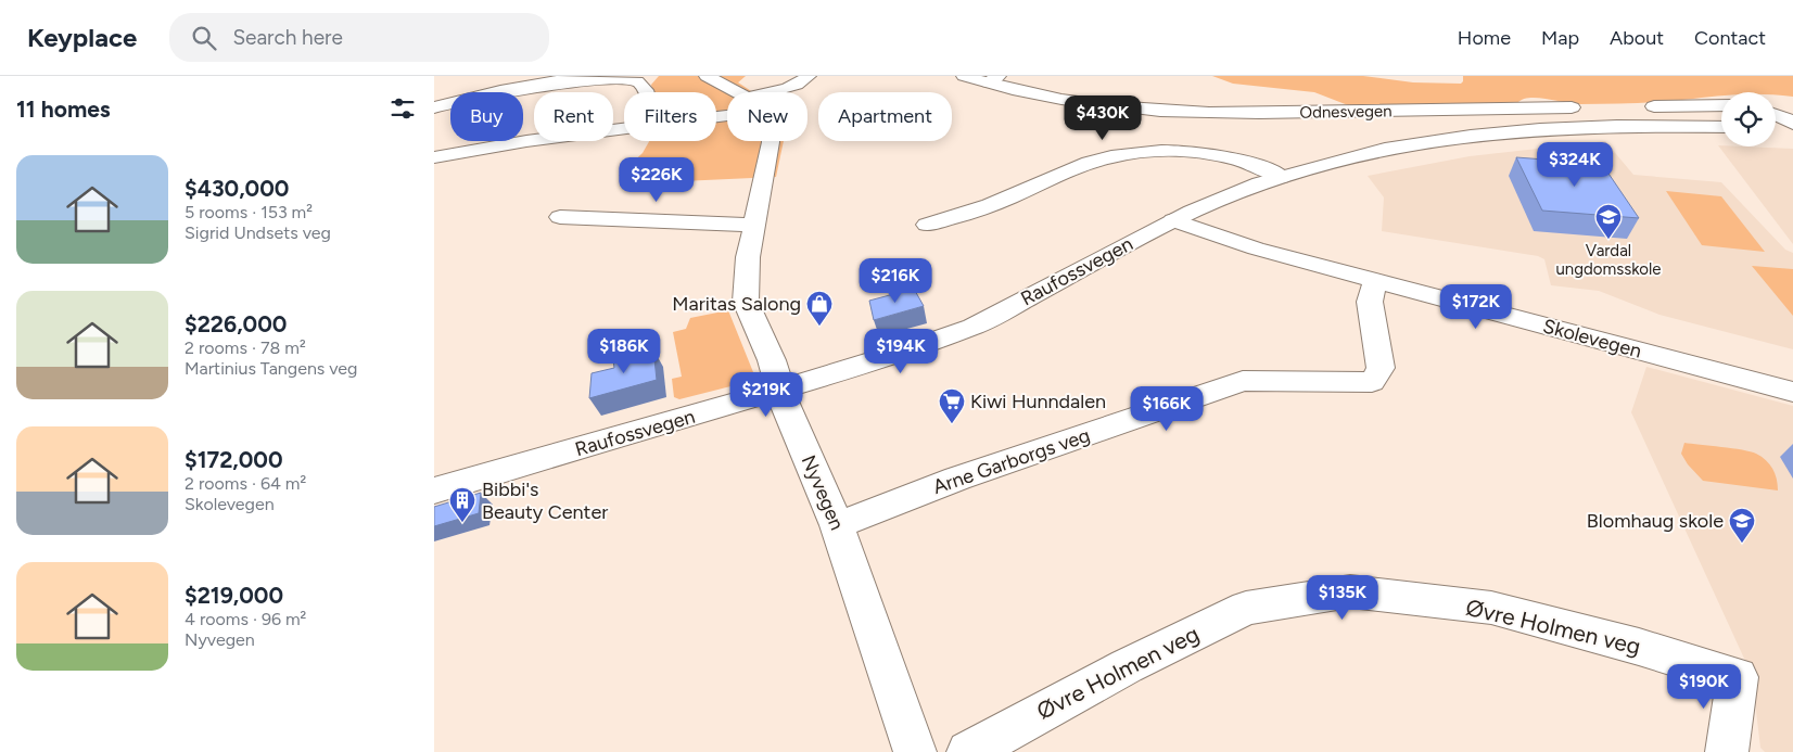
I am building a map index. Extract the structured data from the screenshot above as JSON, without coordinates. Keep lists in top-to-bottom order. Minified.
{"streets":{"street":["Odnesvegen","Raufossvegen","Skolevegen","Arne Garborgs veg","Nyvegen","Øvre Holmen veg"]},"crossings":[["Raufossvegen","Skolevegen"],["Raufossvegen","Nyvegen"],["Skolevegen","Arne Garborgs veg"],["Arne Garborgs veg","Nyvegen"]],"places":{"school or university":["Vardal ungdomsskole","Blomhaug skole"],"shop":["Maritas Salong"],"supermarket":["Kiwi Hunndalen"],"building":["Bibbi's Beauty Center"]},"page":{"header":"Keyplace","search":"Search here","nav":["Home","Map","About","Contact"],"heading":"11 homes","chip":["Buy","Rent","Filters","New","Apartment"],"price":["$430K","$324K","$226K","$216K","$172K","$186K","$194K","$219K","$166K","$135K","$190K"],"list":[{"name":"$430,000","note":"5 rooms · 153 m² · Sigrid Undsets veg"},{"name":"$226,000","note":"2 rooms · 78 m² · Martinius Tangens veg"},{"name":"$172,000","note":"2 rooms · 64 m² · Skolevegen"},{"name":"$219,000","note":"4 rooms · 96 m² · Nyvegen"}]}}
